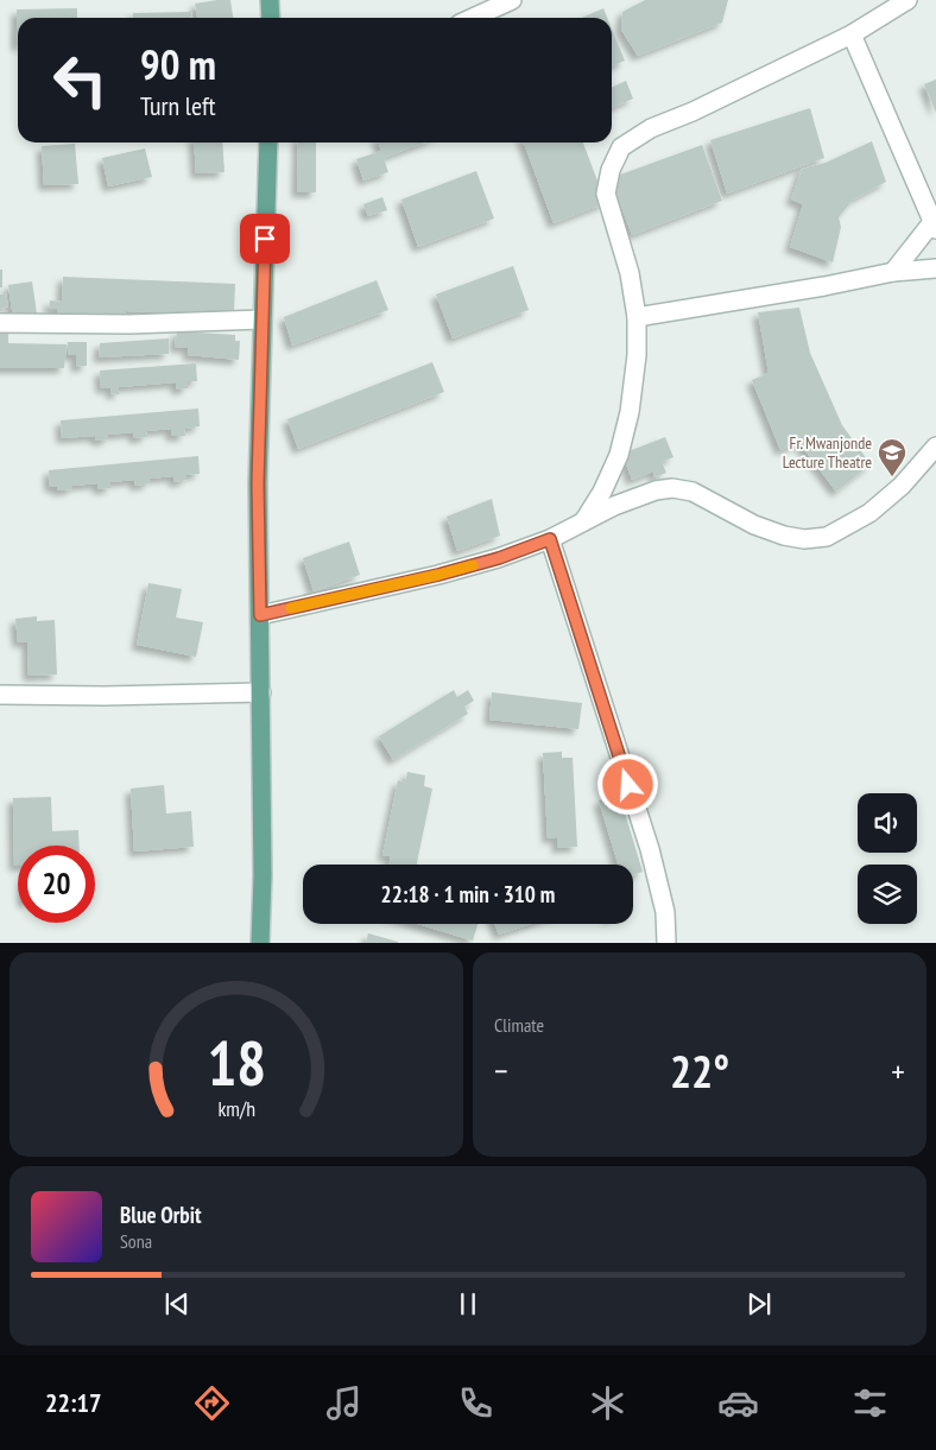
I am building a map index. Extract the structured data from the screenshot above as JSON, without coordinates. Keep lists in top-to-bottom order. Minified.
{"places":{"school or university":["Fr. Mwanjonde Lecture Theatre"]},"page":{"turn":["90 m","Turn left"],"limit":"20","trip":"22:18 · 1 min · 310 m","tile":"Climate","heat":["−","22°","+"],"song":["Blue Orbit","Sona"],"tabs":"22:17","gauge":["18","km/h"]}}
